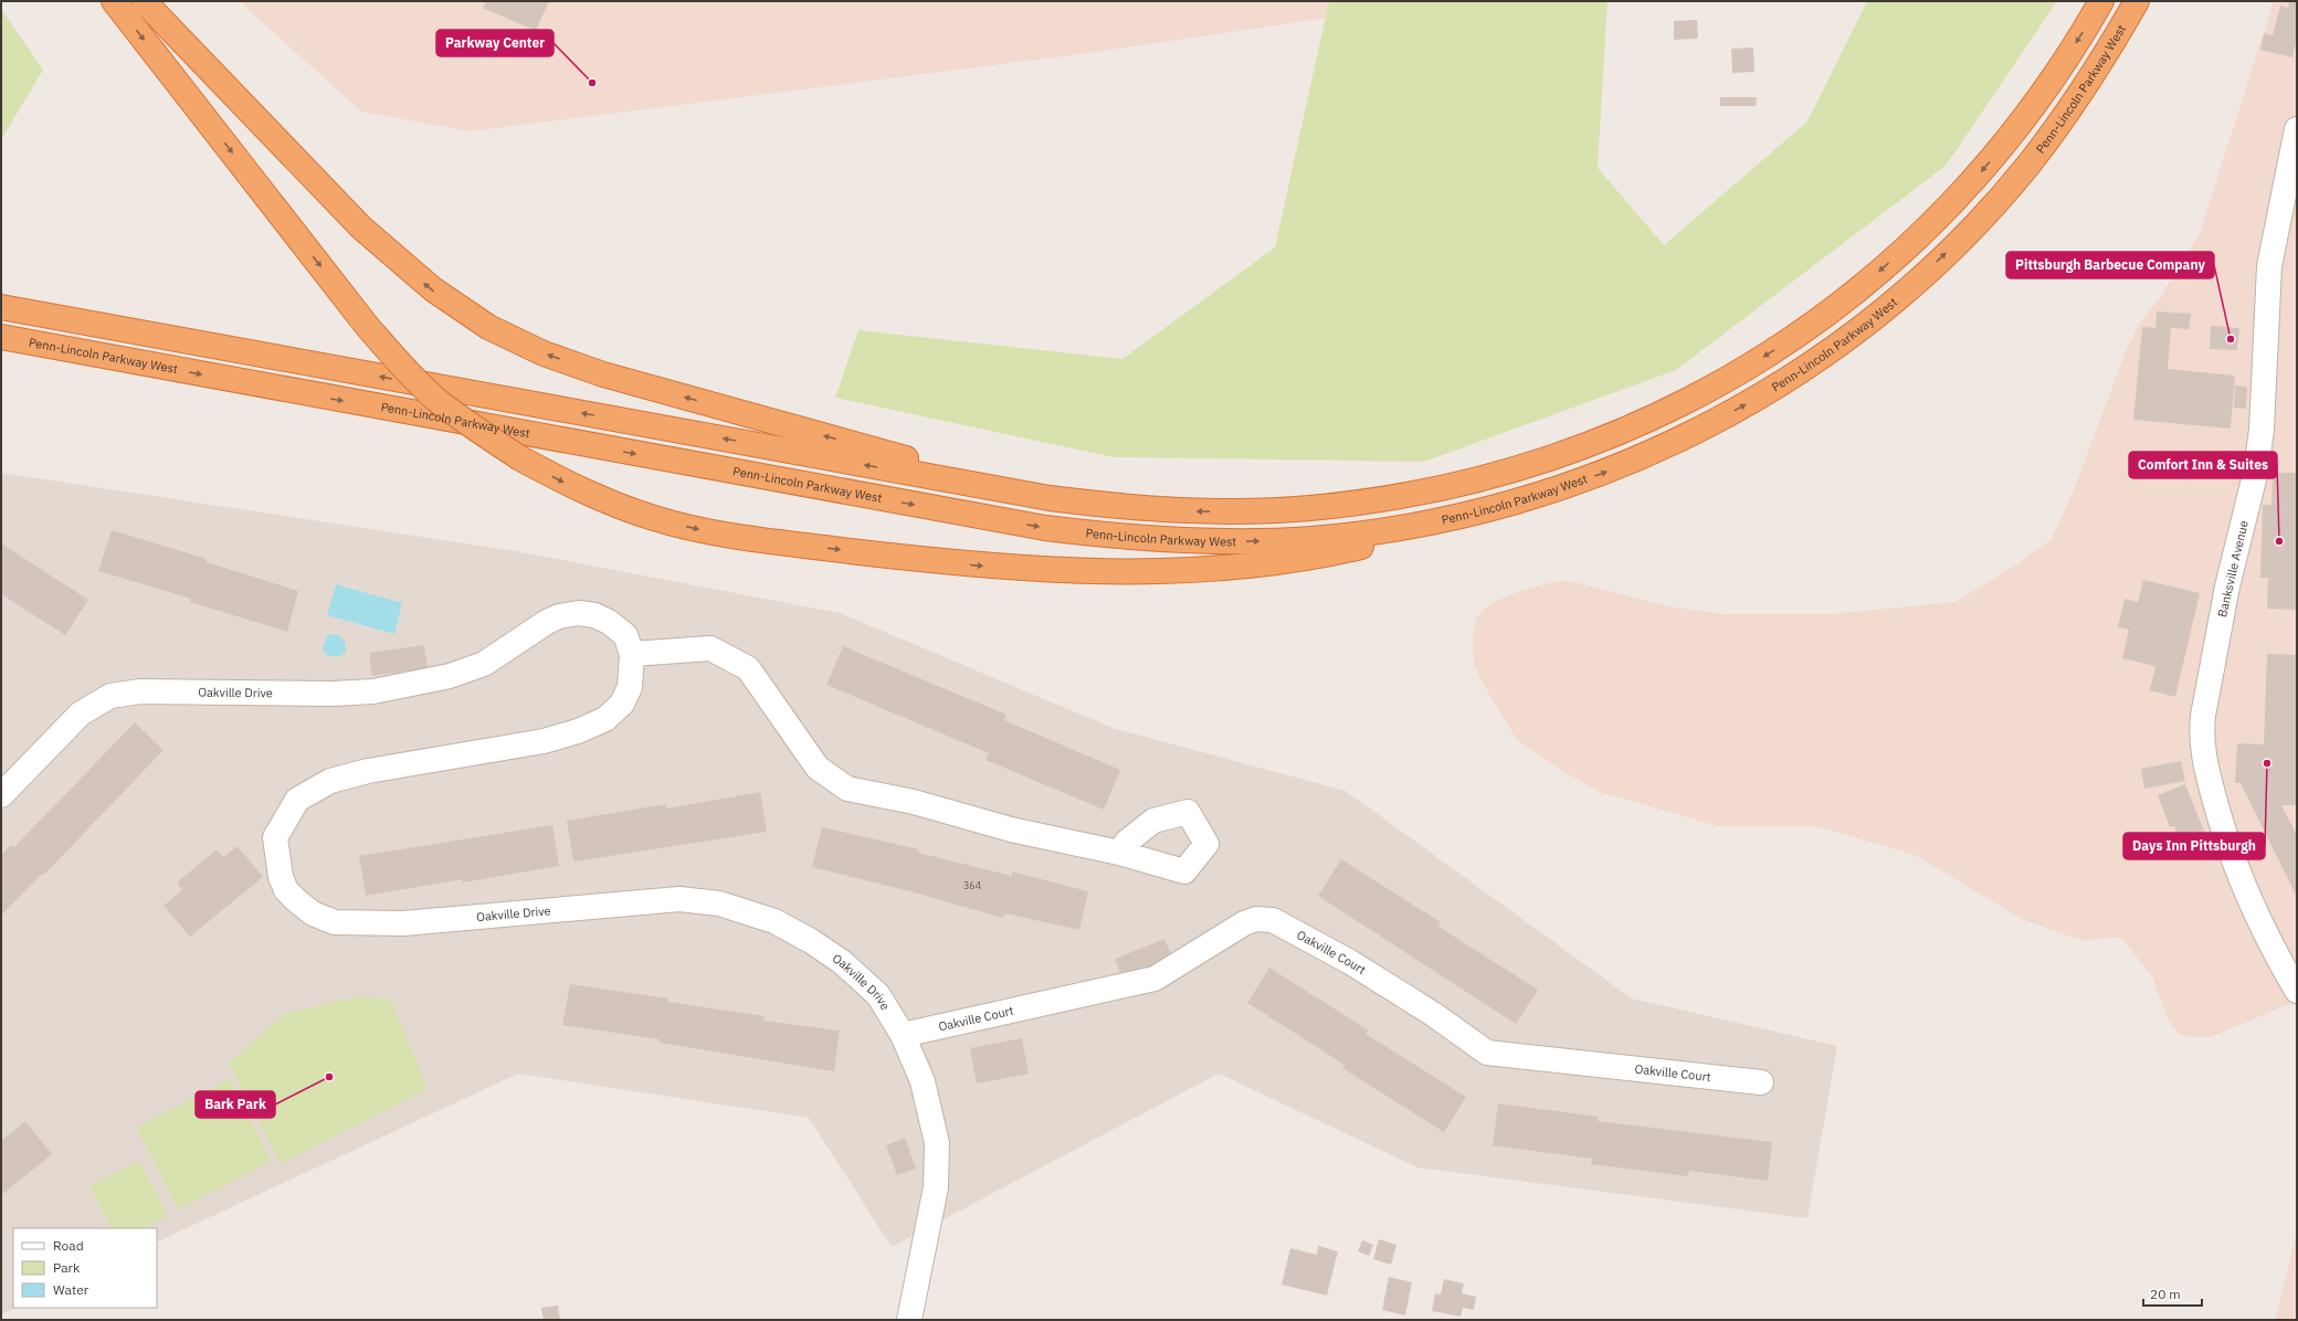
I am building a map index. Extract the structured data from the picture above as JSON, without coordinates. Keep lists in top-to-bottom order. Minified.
{"streets":{"highway":["Penn-Lincoln Parkway West"],"street":["Banksville Avenue","Oakville Drive","Oakville Court"]},"crossings":[["Oakville Drive","Oakville Court"]],"places":["Parkway Center","Pittsburgh Barbecue Company","Comfort Inn & Suites","Days Inn Pittsburgh","Bark Park"],"house_numbers":["364"],"legend":["Road","Park","Water"],"scale_bar":"20 m"}
